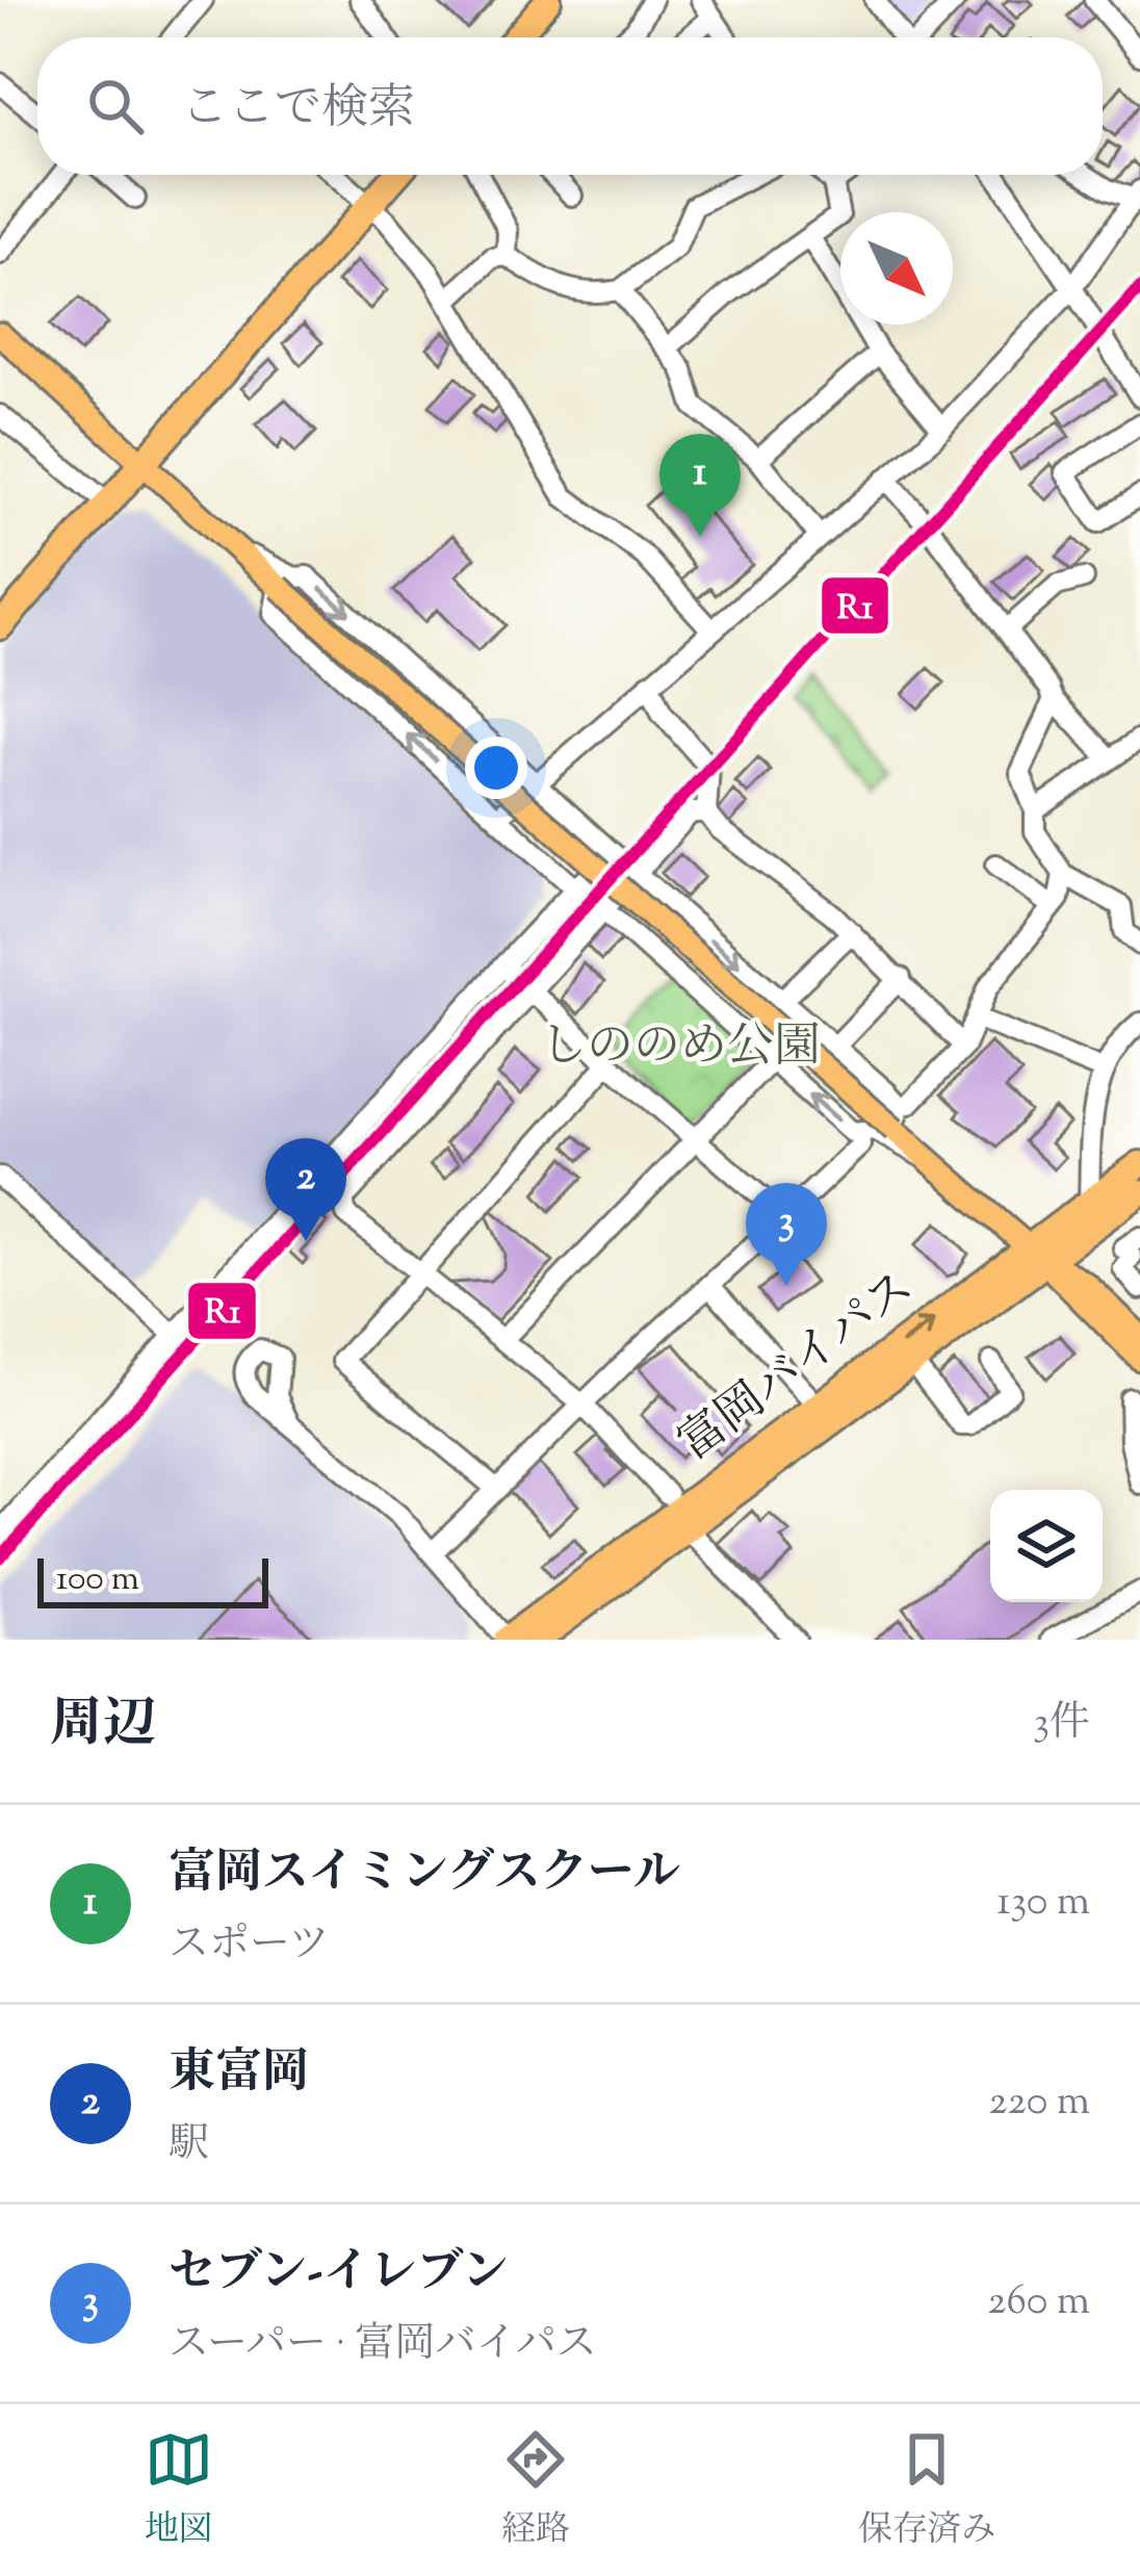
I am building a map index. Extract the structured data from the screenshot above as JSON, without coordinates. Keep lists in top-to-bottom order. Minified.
{"streets":{"highway":["富岡バイパス"]},"parks":["しののめ公園"],"lines":["transit line R1"],"scale_bar":"100 m","north":"bottom right","page":{"search":"ここで検索","pins":["1","2","3"],"scale":"100 m","heading":["周辺","3件"],"list":[{"mark":"1","name":"富岡スイミングスクール","note":"スポーツ","value":"130 m"},{"mark":"2","name":"東富岡","note":"駅","value":"220 m"},{"mark":"3","name":"セブン-イレブン","note":"スーパー · 富岡バイパス","value":"260 m"}],"nav":["地図","経路","保存済み"]}}
